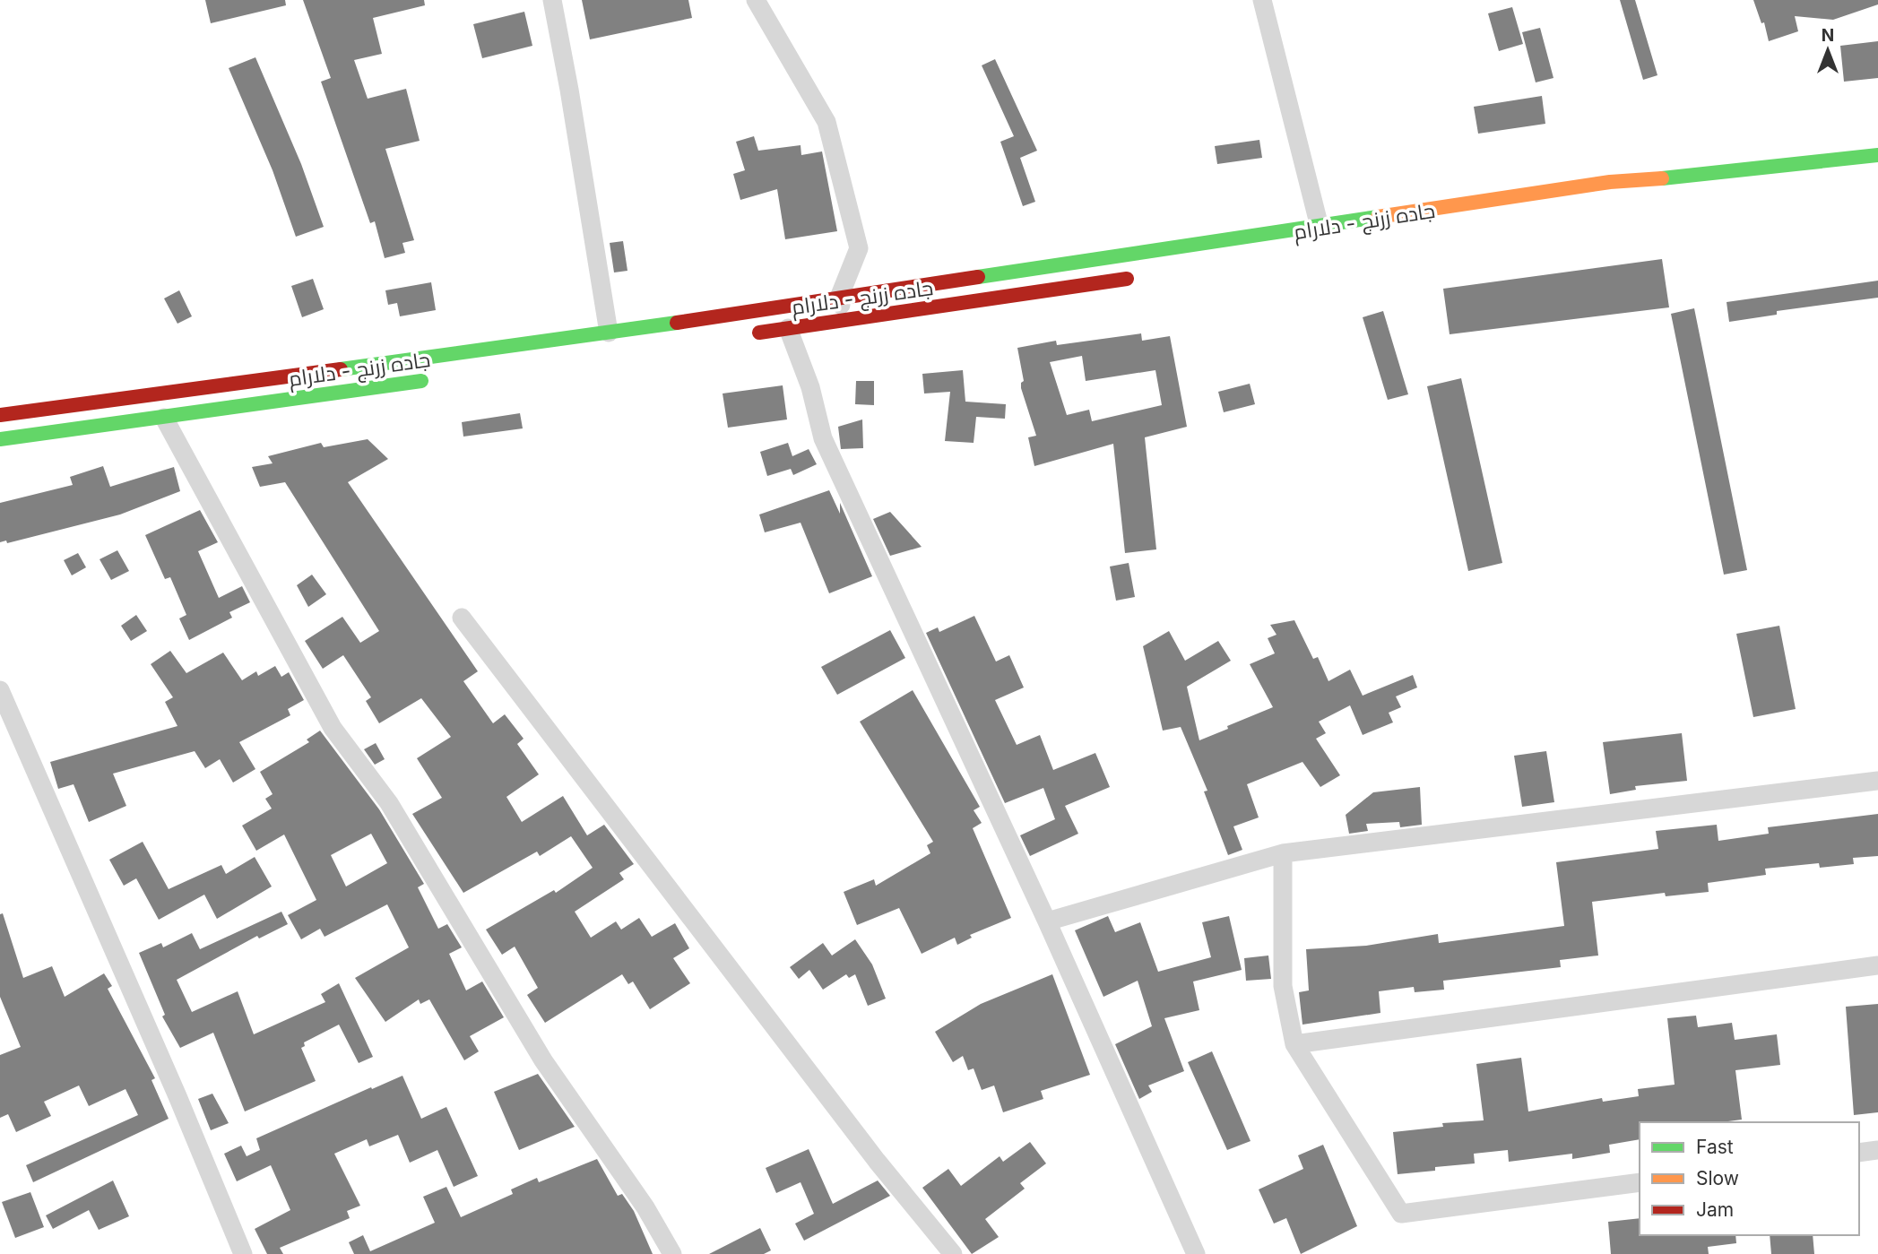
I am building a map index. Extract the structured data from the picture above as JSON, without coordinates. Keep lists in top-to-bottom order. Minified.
{"streets":{"highway":["جاده زرنج - دلارام"]},"legend":["Fast","Slow","Jam"],"north":"top"}
